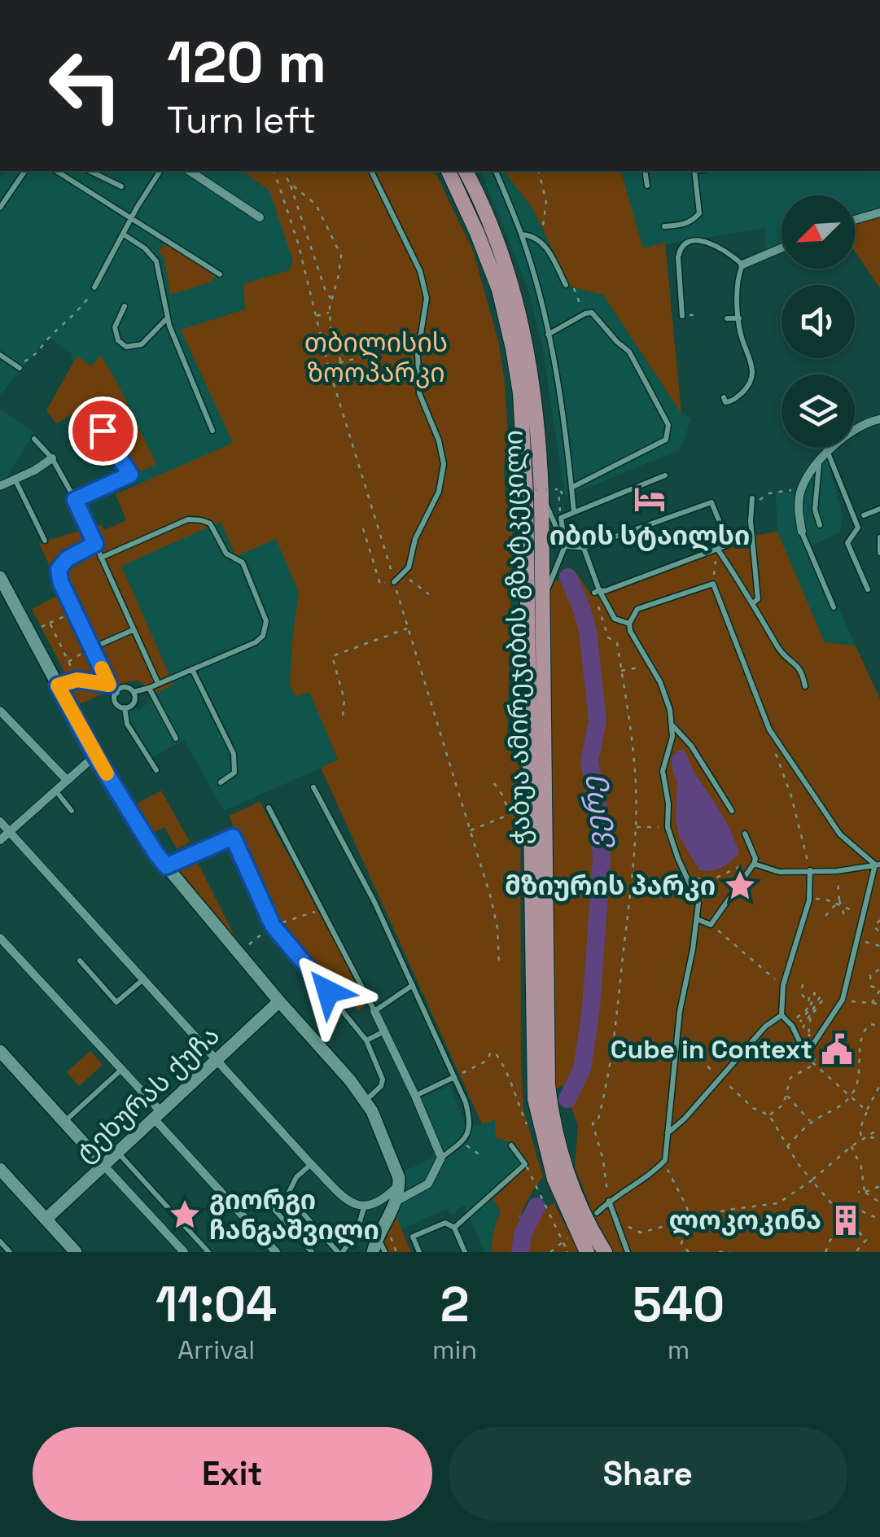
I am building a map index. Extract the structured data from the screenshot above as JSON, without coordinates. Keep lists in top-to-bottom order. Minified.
{"streets":{"main road":["ჭაბუა ამირეჯიბის გზატკეცილი"],"street":["ტეხურას ქუჩა"]},"water":["ვერე"],"parks":["თბილისის ზოოპარკი"],"places":{"hotel":["იბის სტაილსი"],"place":["მზიურის პარკი","გიორგი ჩანგაშვილი"],"public building":["Cube in Context"],"building":["ლოკოკინა"]},"north":"bottom left","page":{"turn":["120 m","Turn left"],"eta":["11:04","Arrival","2","min","540","m"],"buttons":["Exit","Share"]}}
